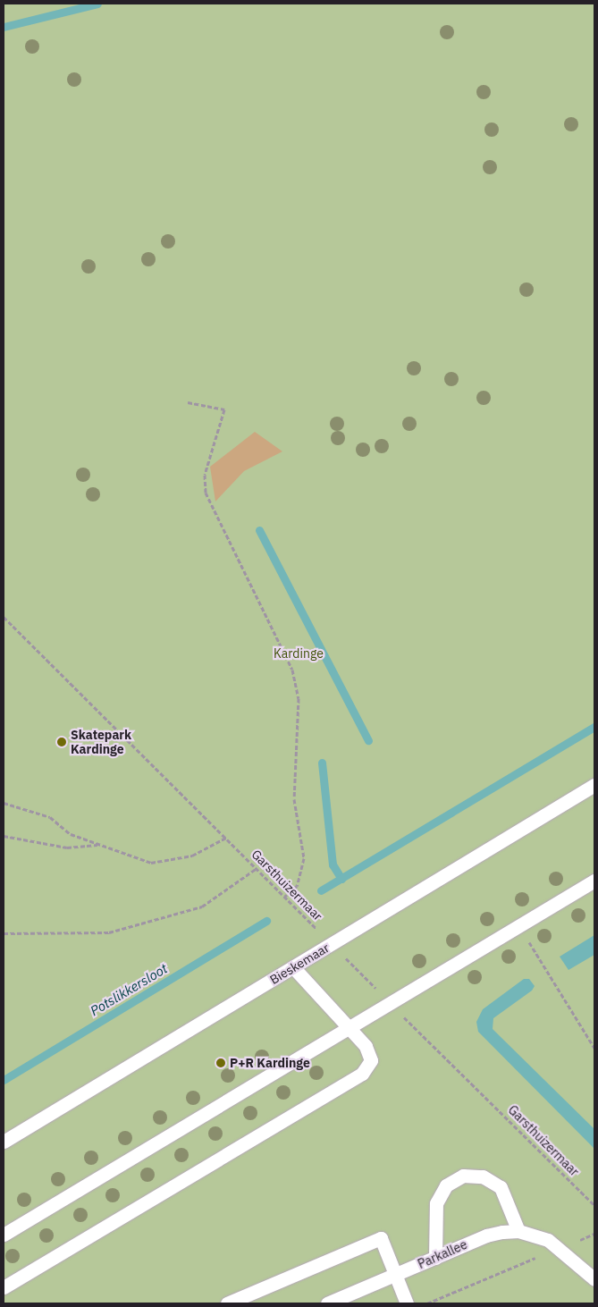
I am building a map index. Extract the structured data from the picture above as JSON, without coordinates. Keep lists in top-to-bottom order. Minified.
{"streets":{"lane":["Bieskemaar","Parkallee"],"path":["Garsthuizermaar"]},"crossings":[["Garsthuizermaar","Bieskemaar"]],"water":["Potslikkersloot"],"parks":["Kardinge"],"places":["Skatepark Kardinge","P+R Kardinge"]}
